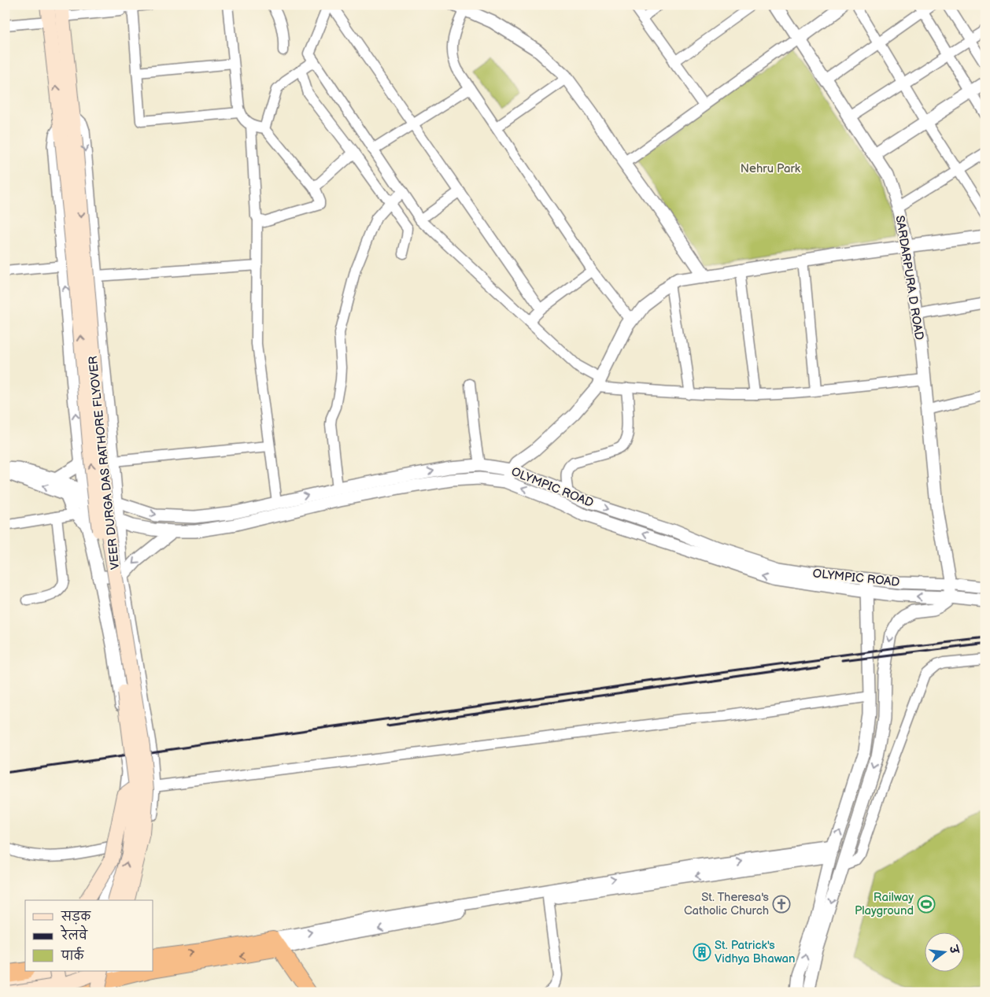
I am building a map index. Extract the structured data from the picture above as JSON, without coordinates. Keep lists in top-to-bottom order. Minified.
{"streets":{"main road":["VEER DURGA DAS RATHORE FLYOVER"],"street":["SARDARPURA D ROAD","OLYMPIC ROAD"]},"crossings":[["SARDARPURA D ROAD","OLYMPIC ROAD"]],"parks":["Nehru Park"],"places":{"church":["St. Theresa's Catholic Church"],"sports":["Railway Playground"],"building":["St. Patrick's Vidhya Bhawan"]},"legend":["सड़क","रेलवे","पार्क"],"north":"right"}
